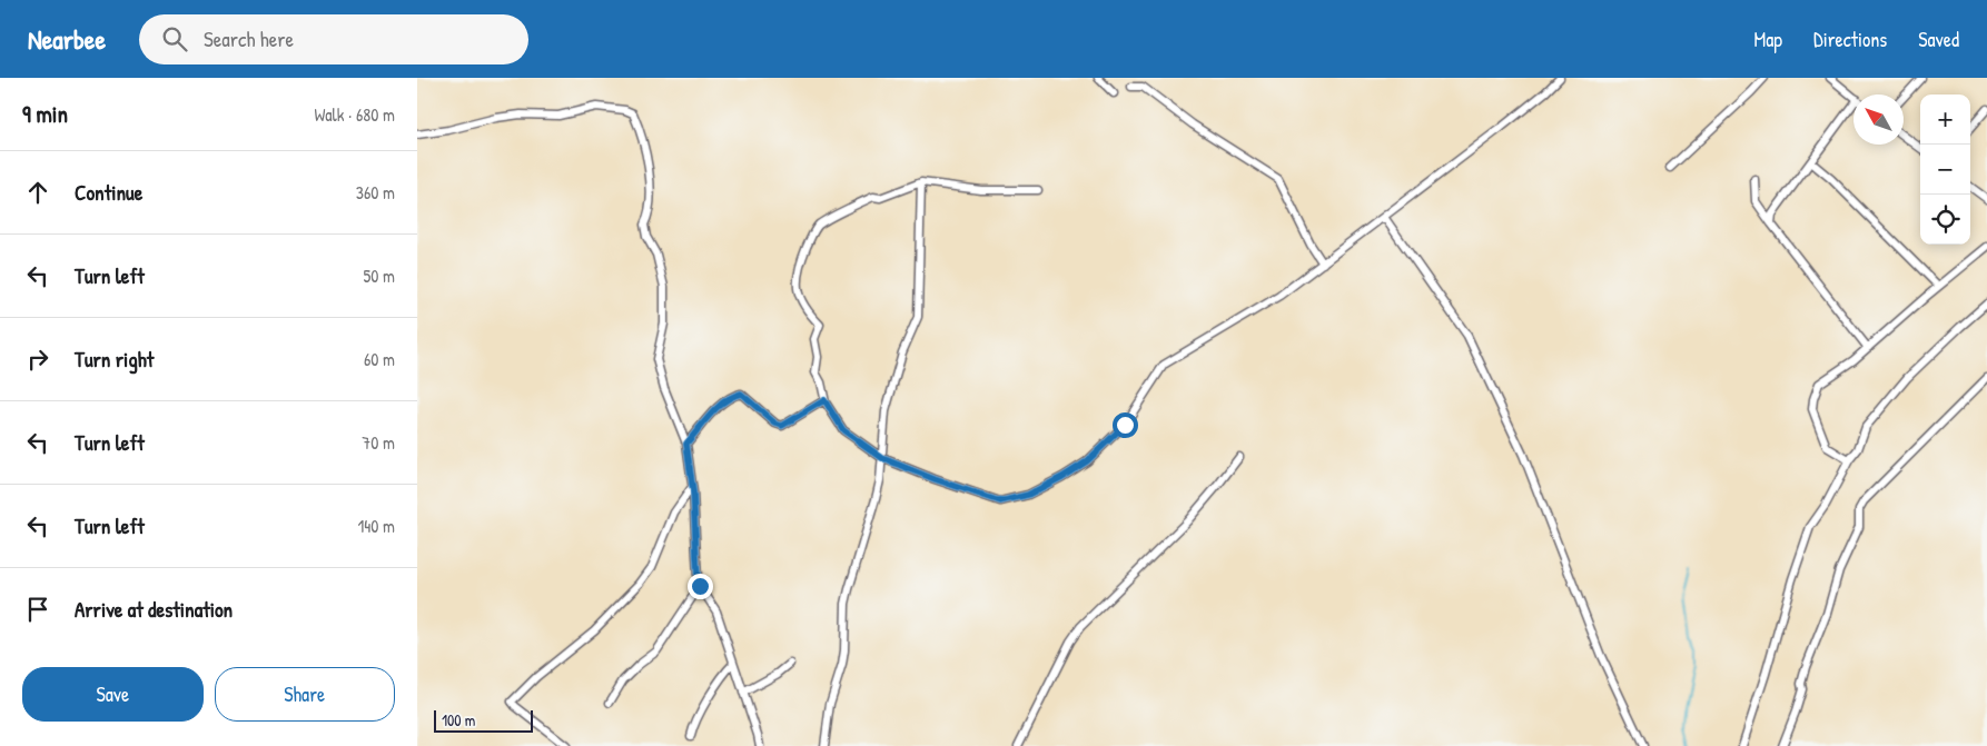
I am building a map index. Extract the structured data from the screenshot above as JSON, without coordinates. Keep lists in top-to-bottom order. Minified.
{"scale_bar":"100 m","north":"top left","page":{"header":"Nearbee","search":"Search here","nav":["Map","Directions","Saved"],"heading":["9 min","Walk · 680 m"],"map_buttons":["+","−"],"list":[["Continue","360 m"],["Turn left","50 m"],["Turn right","60 m"],["Turn left","70 m"],["Turn left","140 m"],"Arrive at destination"],"buttons":["Save","Share"],"scale":"100 m"}}
